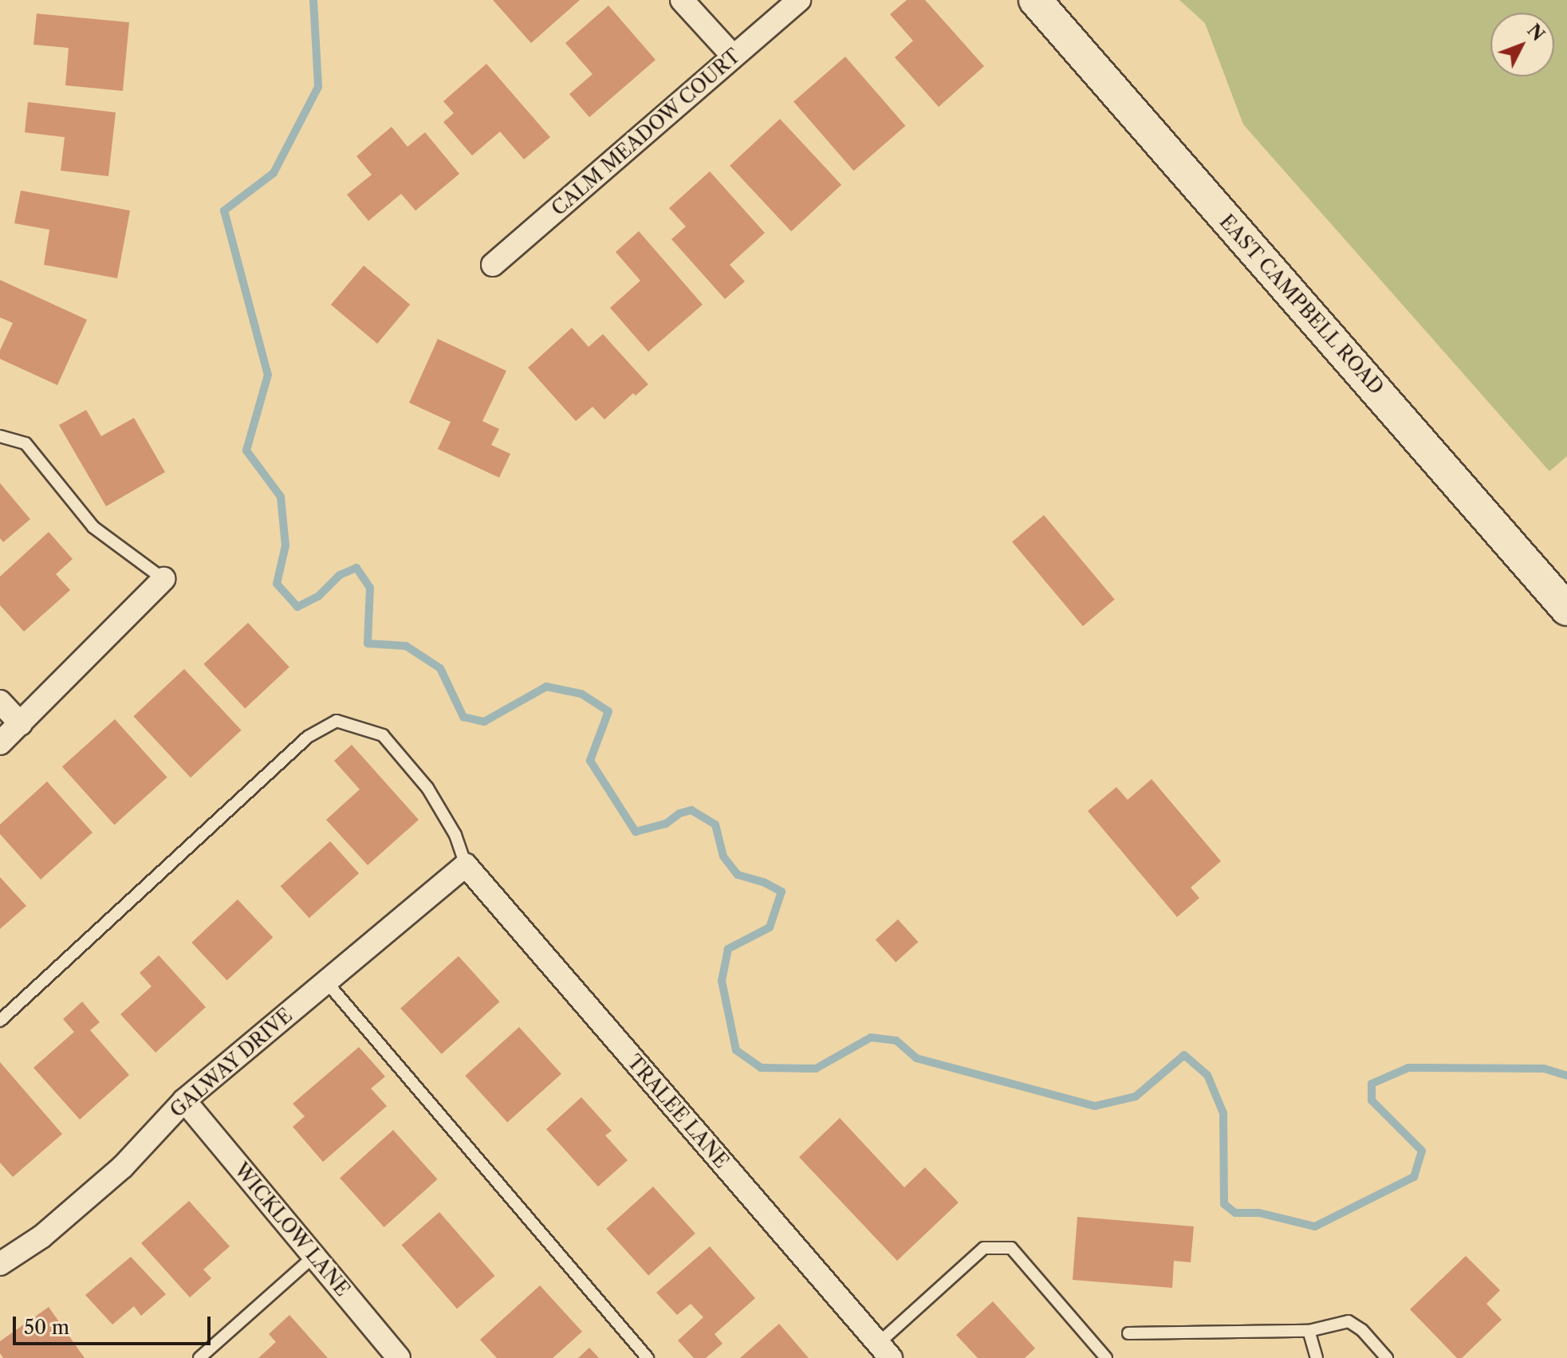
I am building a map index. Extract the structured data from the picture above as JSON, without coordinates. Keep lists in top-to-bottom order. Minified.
{"streets":{"main road":["EAST CAMPBELL ROAD"],"street":["CALM MEADOW COURT","GALWAY DRIVE","TRALEE LANE","WICKLOW LANE"]},"crossings":[["GALWAY DRIVE","TRALEE LANE"],["GALWAY DRIVE","WICKLOW LANE"]],"scale_bar":"50 m","north":"top right"}
